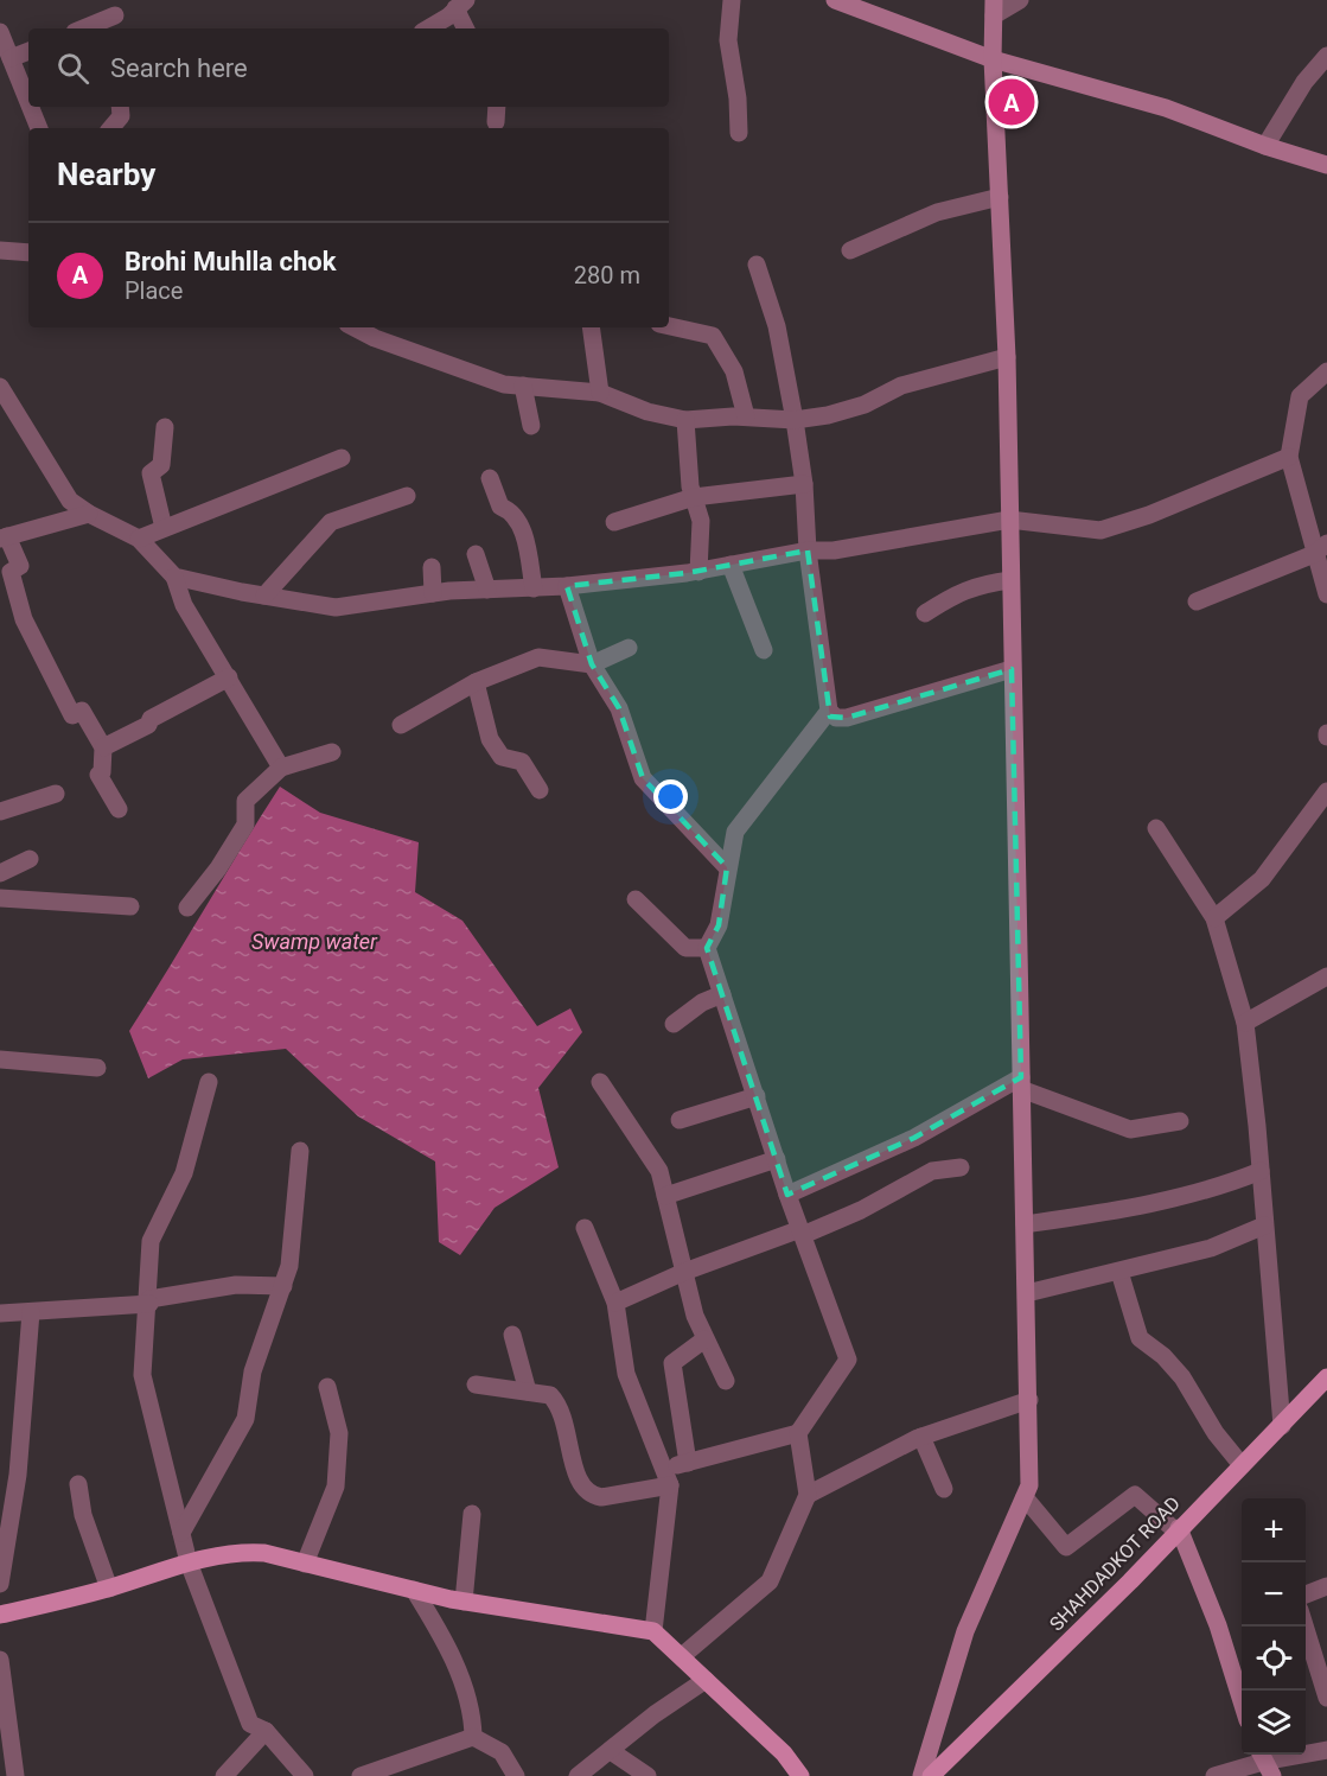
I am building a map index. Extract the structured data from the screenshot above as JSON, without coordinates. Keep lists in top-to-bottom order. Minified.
{"streets":{"main road":["SHAHDADKOT ROAD"]},"water":["Swamp water"],"page":{"search":"Search here","pins":"A","heading":"Nearby","list":[{"mark":"A","name":"Brohi Muhlla chok","note":"Place","value":"280 m"}],"map_buttons":["+","−"]}}
